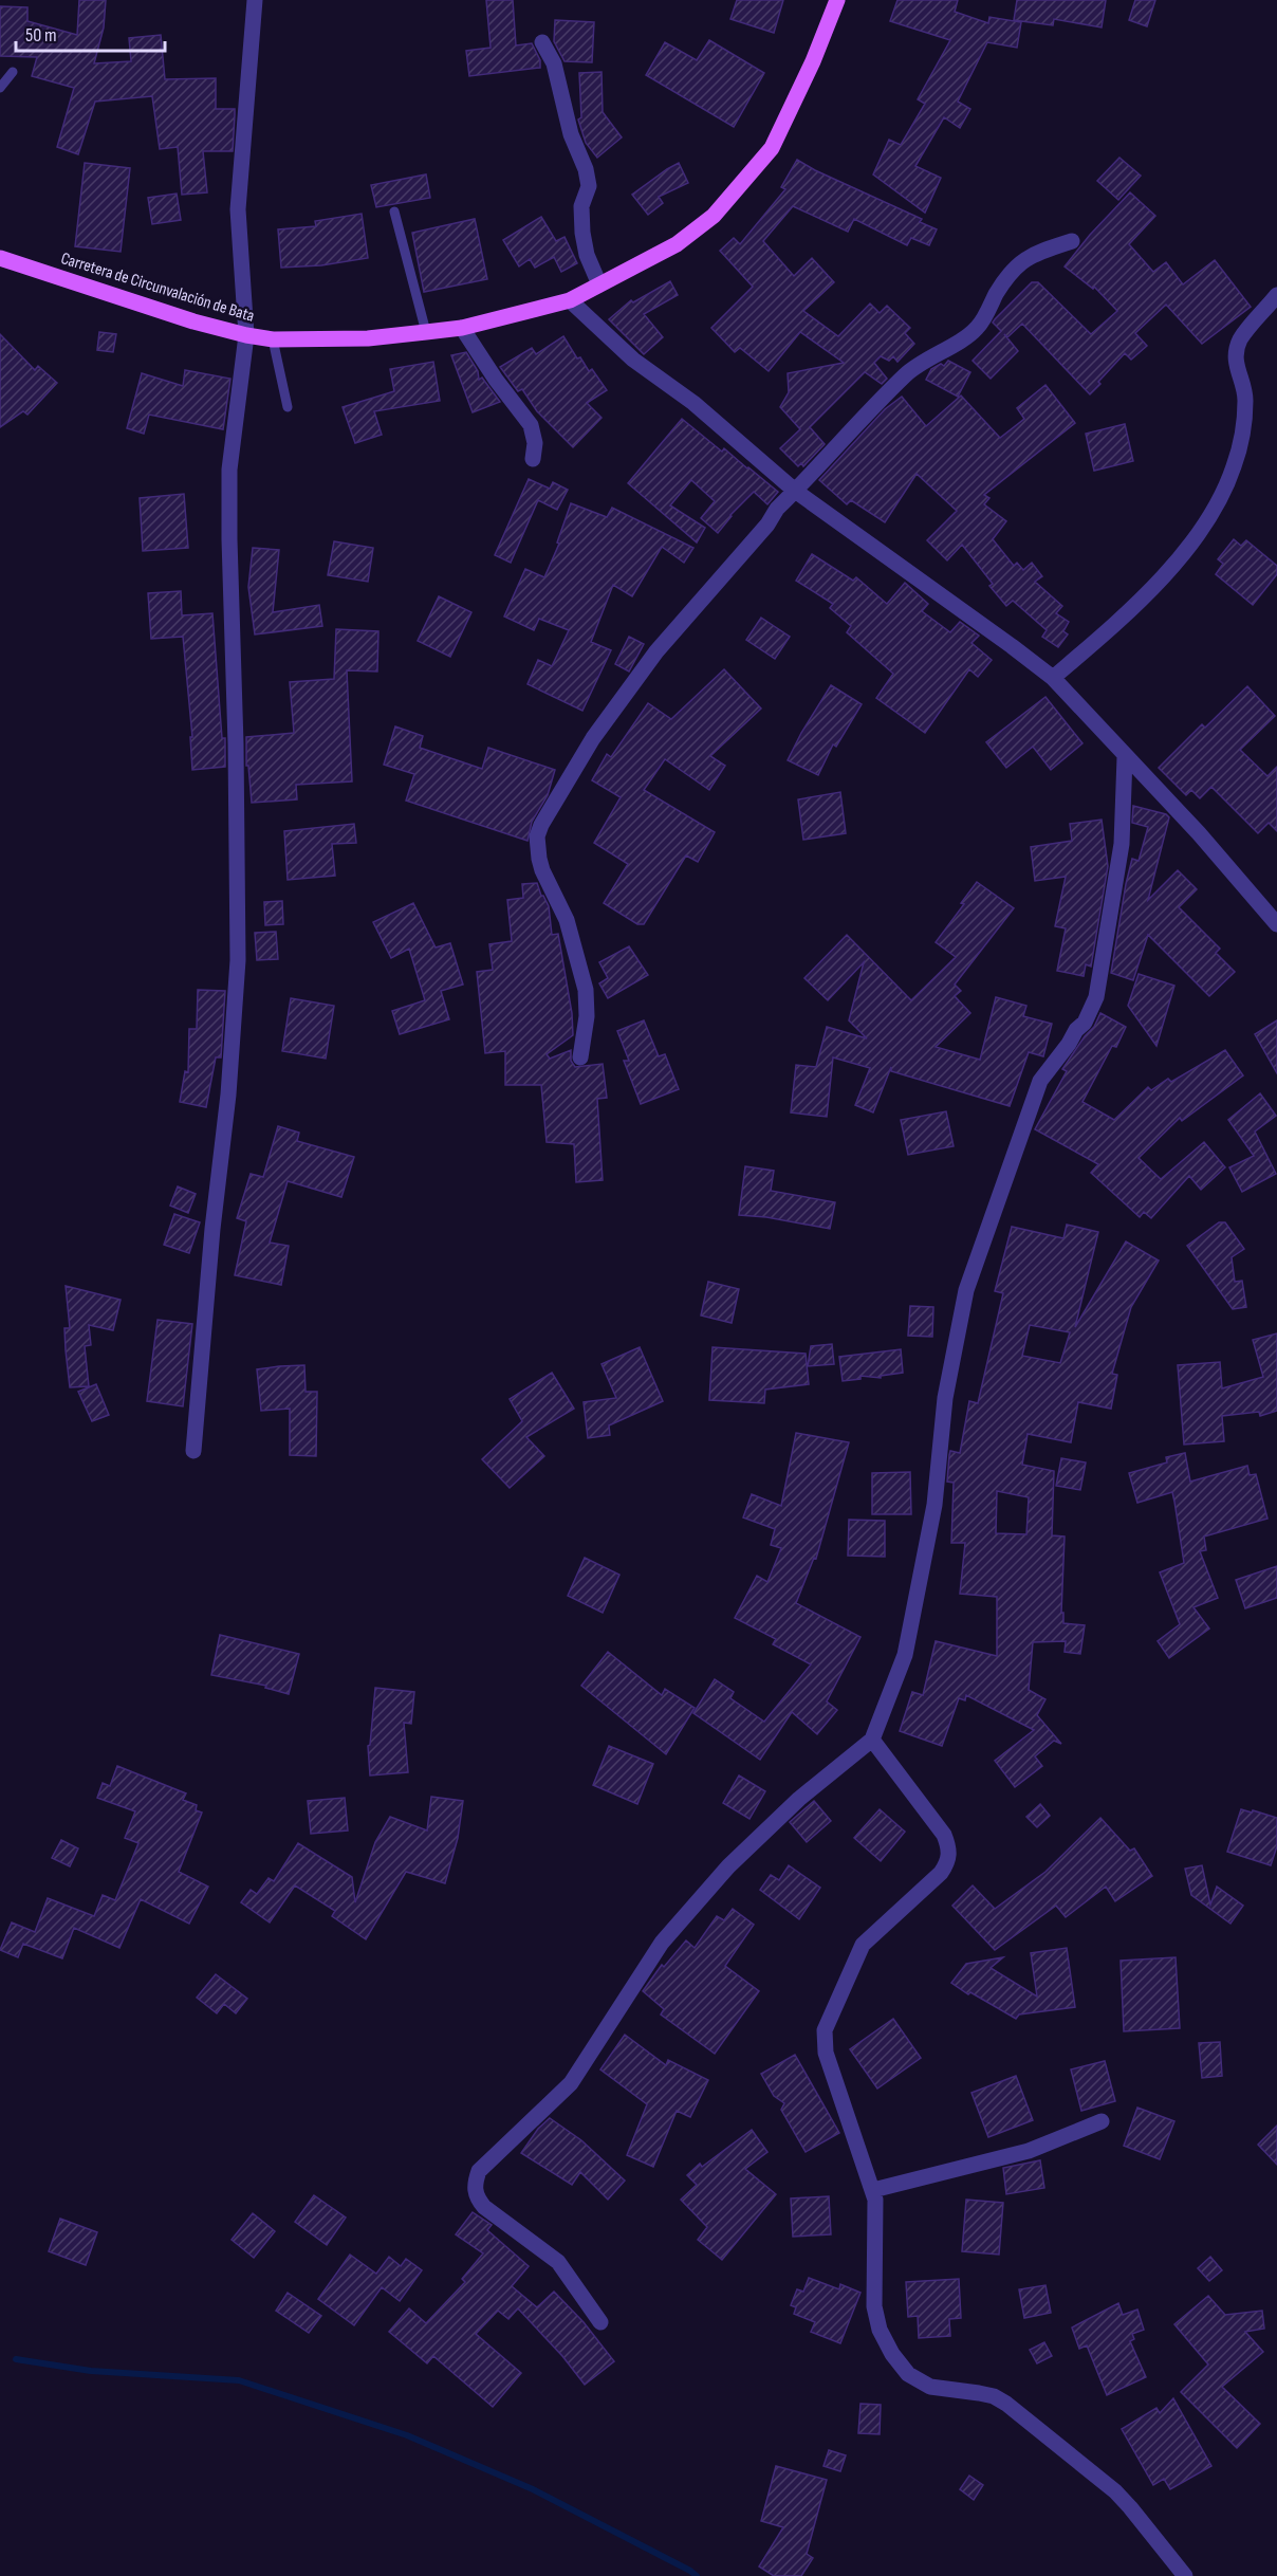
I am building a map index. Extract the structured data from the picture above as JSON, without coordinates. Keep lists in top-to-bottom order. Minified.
{"streets":{"main road":["Carretera de Circunvalación de Bata"]},"scale_bar":"50 m"}
